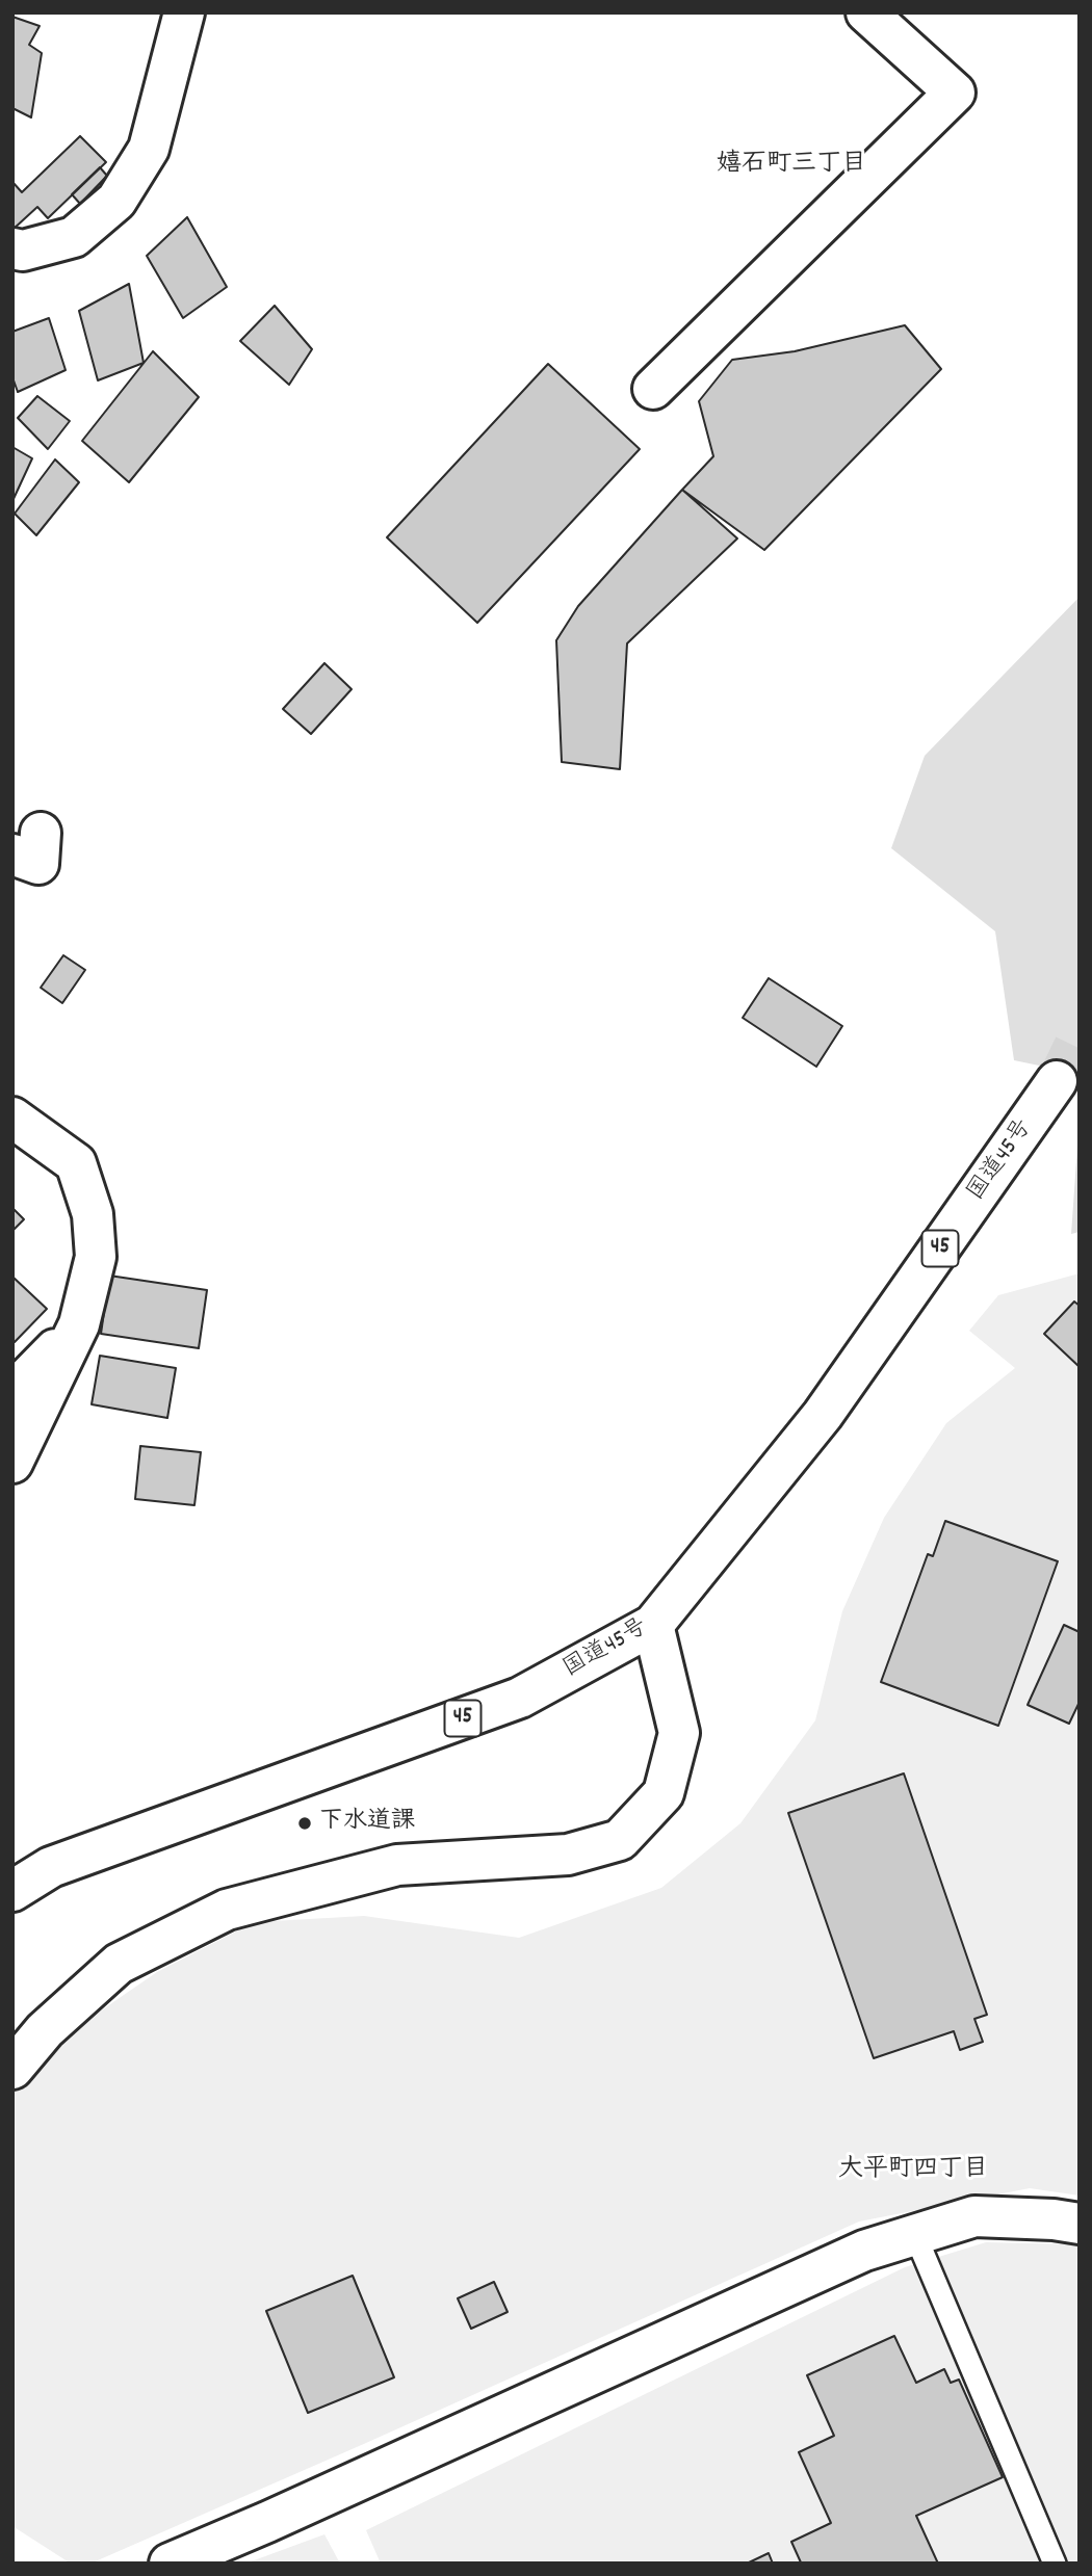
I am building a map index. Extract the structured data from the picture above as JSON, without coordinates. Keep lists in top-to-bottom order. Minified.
{"streets":{"main road":["国道45号","45"]},"districts":["嬉石町三丁目","大平町四丁目"],"places":["下水道課"]}
